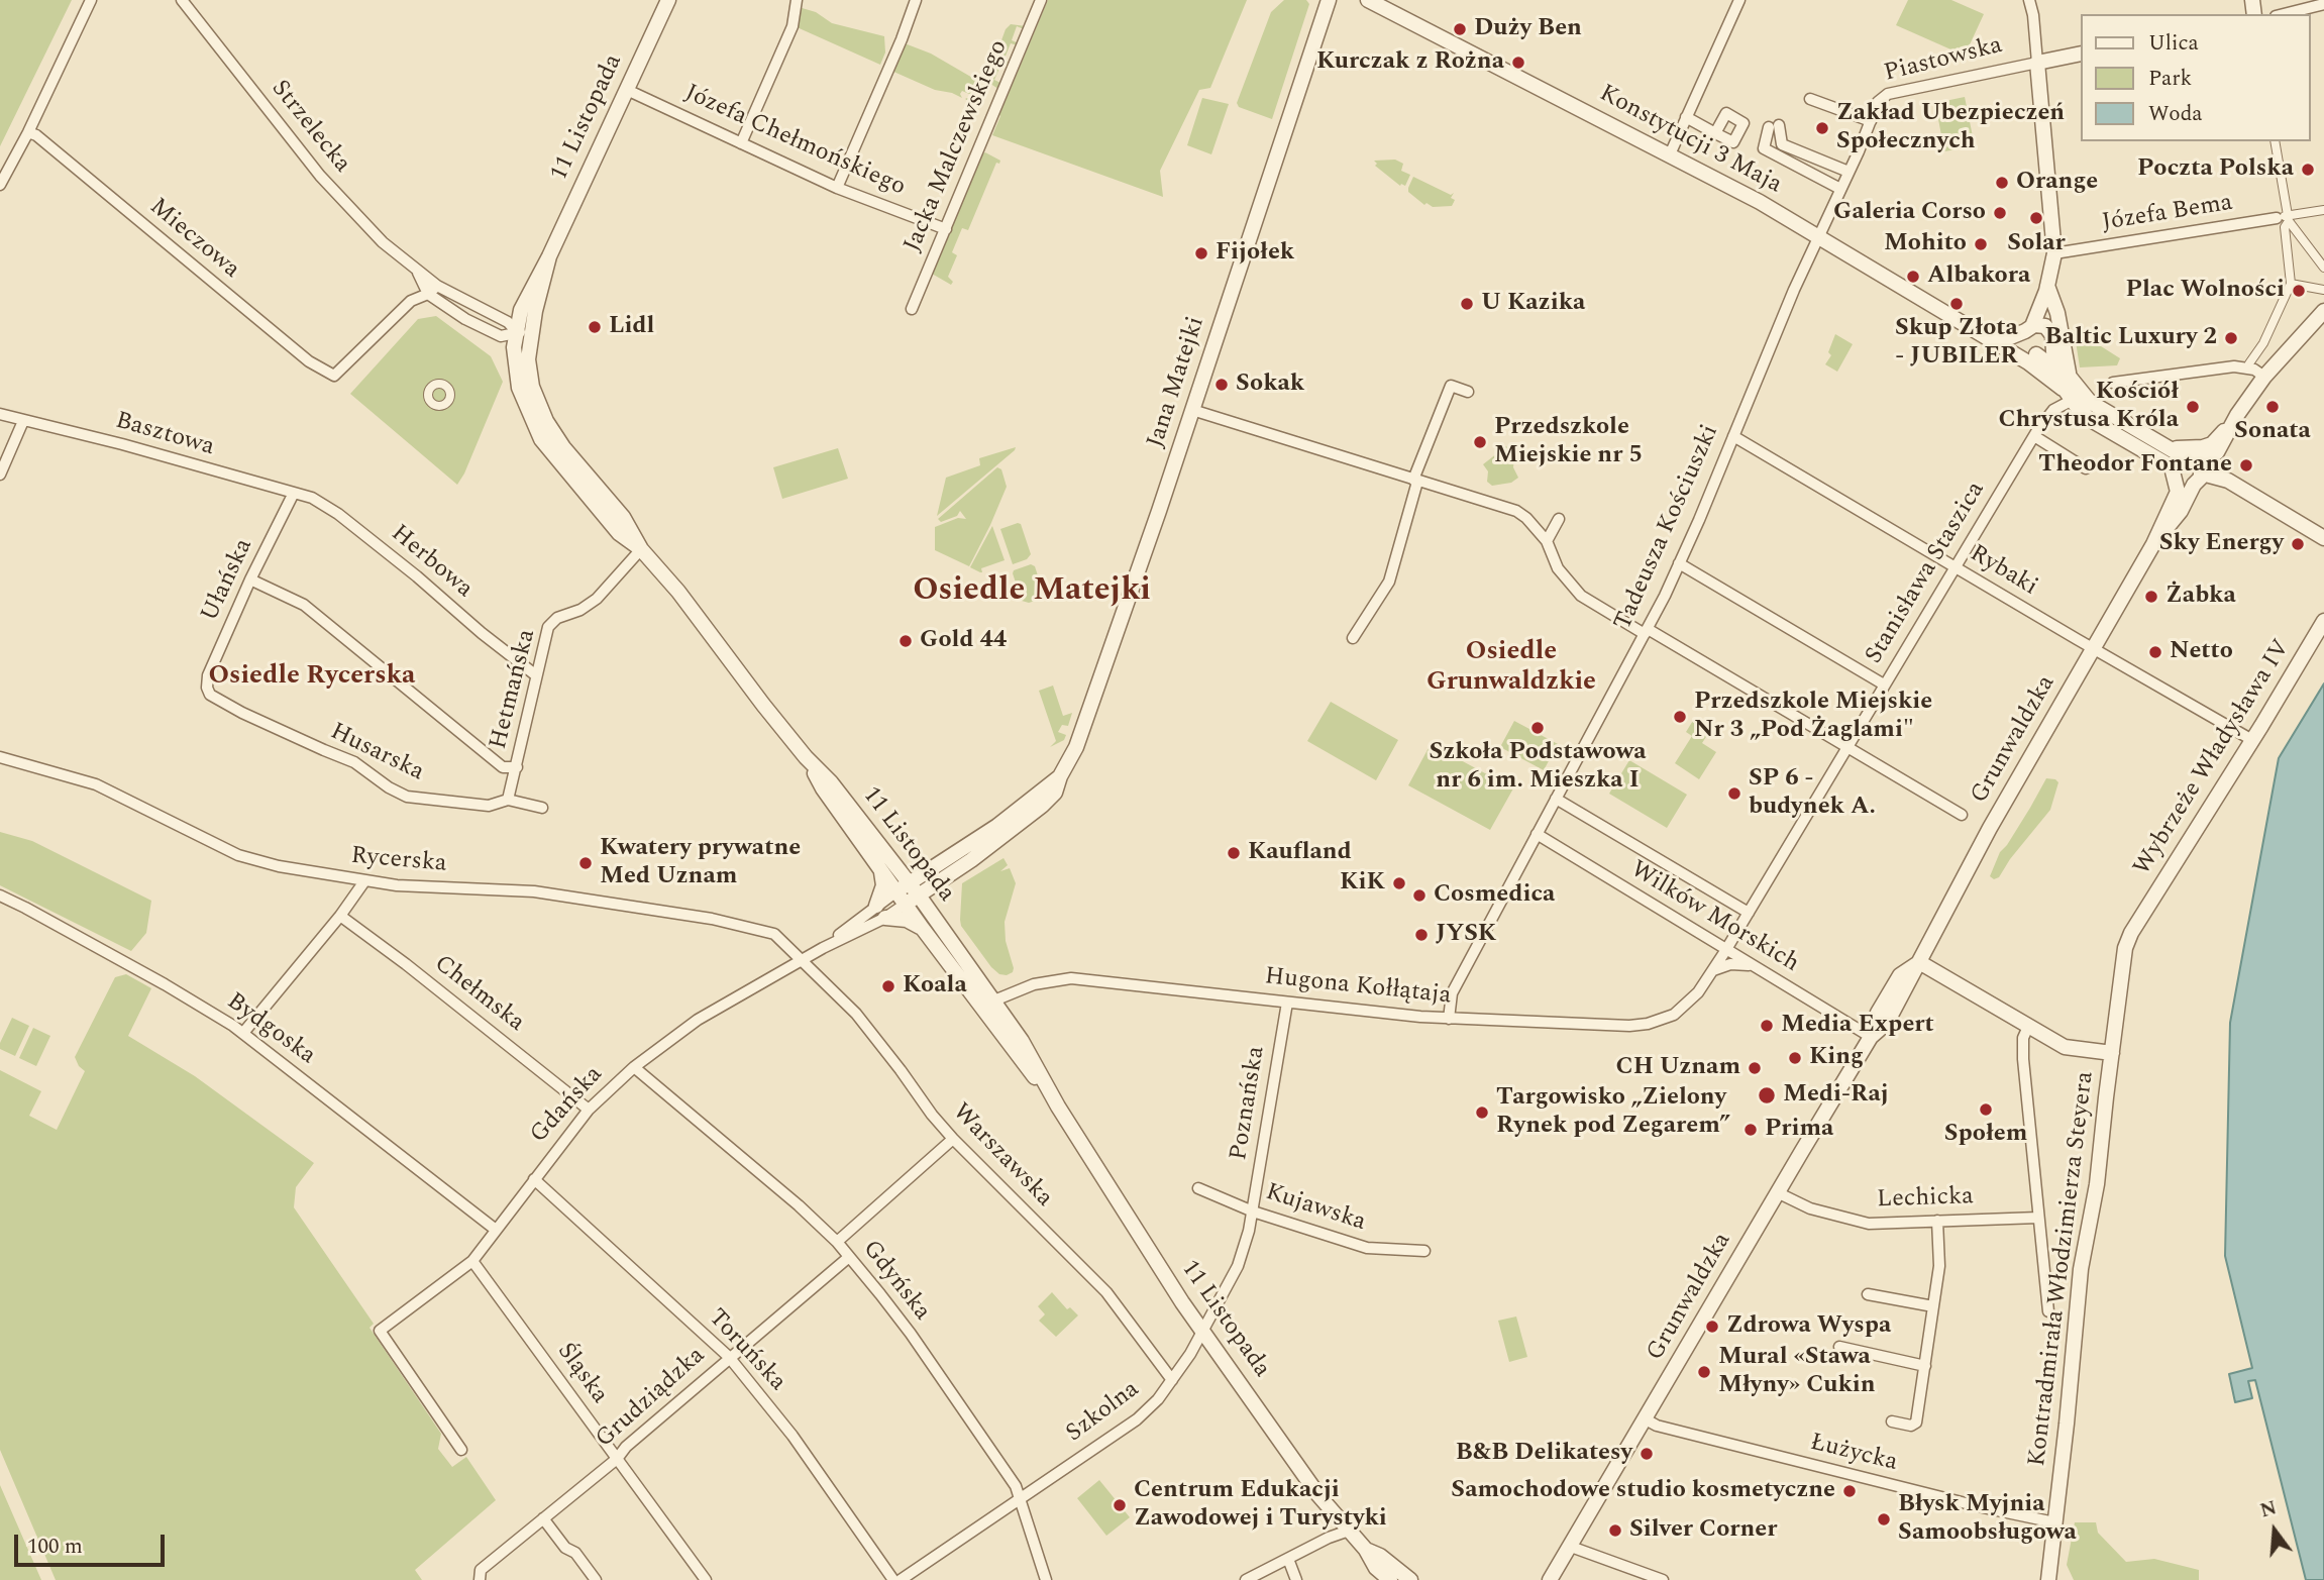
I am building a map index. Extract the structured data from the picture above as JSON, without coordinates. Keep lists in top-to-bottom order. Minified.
{"streets":{"street":["Piastowska","11 Listopada","Strzelecka","Konstytucji 3 Maja","Józefa Chełmońskiego","Jacka Malczewskiego","Józefa Bema","Mieczowa","Jana Matejki","Basztowa","Tadeusza Kościuszki","Herbowa","Rybaki","Stanisława Staszica","Ułańska","Hetmańska","Grunwaldzka","Husarska","Wybrzeże Władysława IV","Rycerska","Wilków Morskich","Hugona Kołłątaja","Chełmska","Bydgoska","Poznańska","Gdańska","Warszawska","Lechicka","Kujawska","Kontradmirała Włodzimierza Steyera","Gdyńska","Toruńska","Śląska","Grudziądzka","Szkolna","Łużycka"]},"crossings":[["Piastowska","Konstytucji 3 Maja"],["Piastowska","Tadeusza Kościuszki"],["11 Listopada","Strzelecka"],["11 Listopada","Józefa Chełmońskiego"],["11 Listopada","Jana Matejki"],["11 Listopada","Hetmańska"],["11 Listopada","Hugona Kołłątaja"],["11 Listopada","Gdańska"],["11 Listopada","Szkolna"],["Strzelecka","Mieczowa"],["Konstytucji 3 Maja","Tadeusza Kościuszki"],["Józefa Chełmońskiego","Jacka Malczewskiego"],["Jana Matejki","Gdańska"],["Basztowa","Herbowa"],["Basztowa","Ułańska"],["Tadeusza Kościuszki","Rybaki"],["Tadeusza Kościuszki","Wilków Morskich"],["Tadeusza Kościuszki","Hugona Kołłątaja"],["Herbowa","Ułańska"],["Herbowa","Hetmańska"],["Rybaki","Stanisława Staszica"],["Rybaki","Grunwaldzka"],["Rybaki","Wybrzeże Władysława IV"],["Stanisława Staszica","Wilków Morskich"],["Stanisława Staszica","Hugona Kołłątaja"],["Ułańska","Husarska"],["Hetmańska","Husarska"],["Grunwaldzka","Wilków Morskich"],["Grunwaldzka","Lechicka"],["Grunwaldzka","Kontradmirała Włodzimierza Steyera"],["Grunwaldzka","Łużycka"],["Wybrzeże Władysława IV","Kontradmirała Włodzimierza Steyera"],["Rycerska","Gdańska"],["Rycerska","Warszawska"],["Wilków Morskich","Hugona Kołłątaja"],["Hugona Kołłątaja","Poznańska"],["Chełmska","Gdańska"],["Bydgoska","Gdańska"],["Poznańska","Kujawska"],["Poznańska","Szkolna"],["Gdańska","Warszawska"],["Gdańska","Gdyńska"],["Gdańska","Toruńska"],["Gdańska","Śląska"],["Warszawska","Szkolna"],["Lechicka","Kontradmirała Włodzimierza Steyera"],["Kujawska","Szkolna"],["Kontradmirała Włodzimierza Steyera","Łużycka"],["Gdyńska","Grudziądzka"],["Gdyńska","Szkolna"],["Toruńska","Grudziądzka"],["Śląska","Grudziądzka"]],"districts":["Osiedle Matejki","Osiedle Grunwaldzkie","Osiedle Rycerska"],"places":["Duży Ben","Kurczak z Rożna","Zakład Ubezpieczeń Społecznych","Poczta Polska","Orange","Galeria Corso","Solar","Mohito","Fijołek","Albakora","Plac Wolności","U Kazika","Skup Złota - JUBILER","Lidl","Baltic Luxury 2","Sokak","Kościół Chrystusa Króla","Sonata","Przedszkole Miejskie nr 5","Theodor Fontane","Sky Energy","Żabka","Gold 44","Netto","Przedszkole Miejskie Nr 3 „Pod Żaglami\"","Szkoła Podstawowa nr 6 im. Mieszka I","SP 6 - budynek A.","Kaufland","Kwatery prywatne Med Uznam","KiK","Cosmedica","JYSK","Koala","Media Expert","King","CH Uznam","Medi-Raj","Społem","Targowisko „Zielony Rynek pod Zegarem”","Prima","Zdrowa Wyspa","Mural «Stawa Młyny» Cukin","B&B Delikatesy","Samochodowe studio kosmetyczne","Centrum Edukacji Zawodowej i Turystyki","Błysk Myjnia Samoobsługowa","Silver Corner"],"legend":["Ulica","Park","Woda"],"scale_bar":"100 m","north":"top"}
